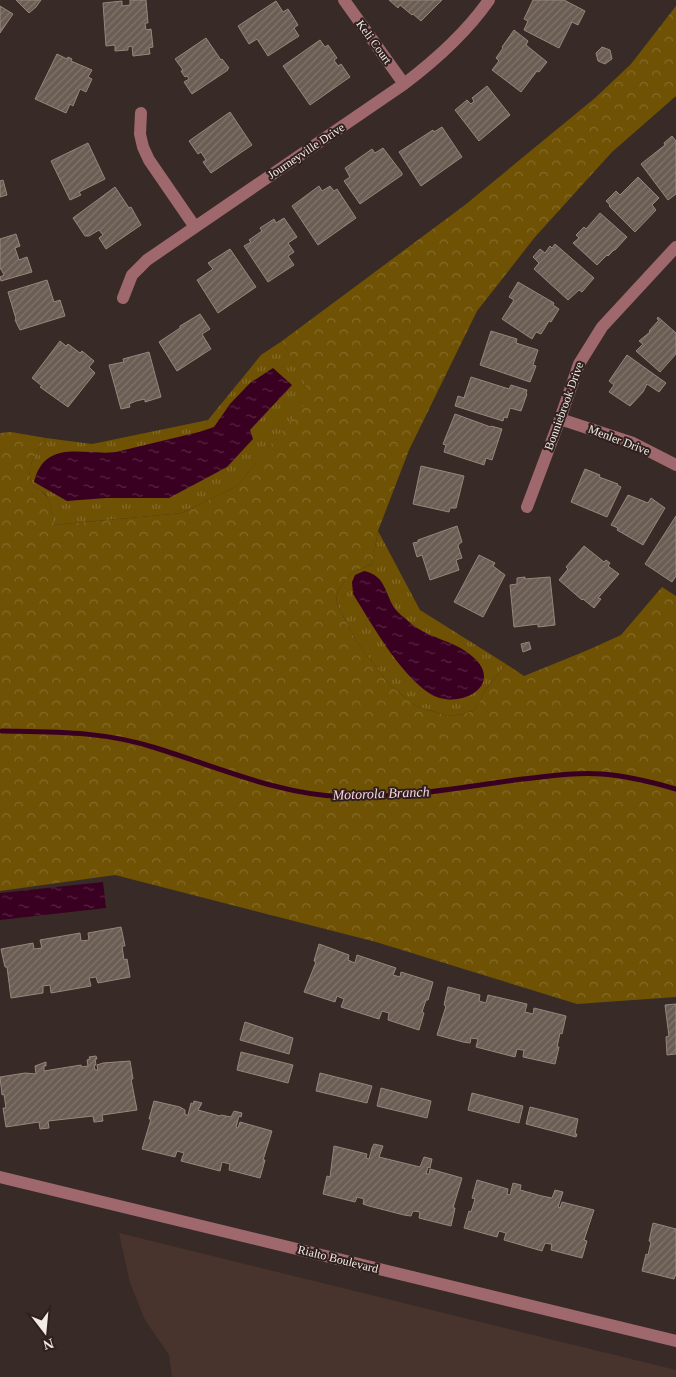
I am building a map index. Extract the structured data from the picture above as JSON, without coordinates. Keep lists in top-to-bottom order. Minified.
{"streets":{"street":["Keli Court","Journeyville Drive","Bonniebrook Drive","Menler Drive","Rialto Boulevard"]},"crossings":[["Keli Court","Journeyville Drive"],["Bonniebrook Drive","Menler Drive"]],"water":["Motorola Branch"],"north":"bottom"}
